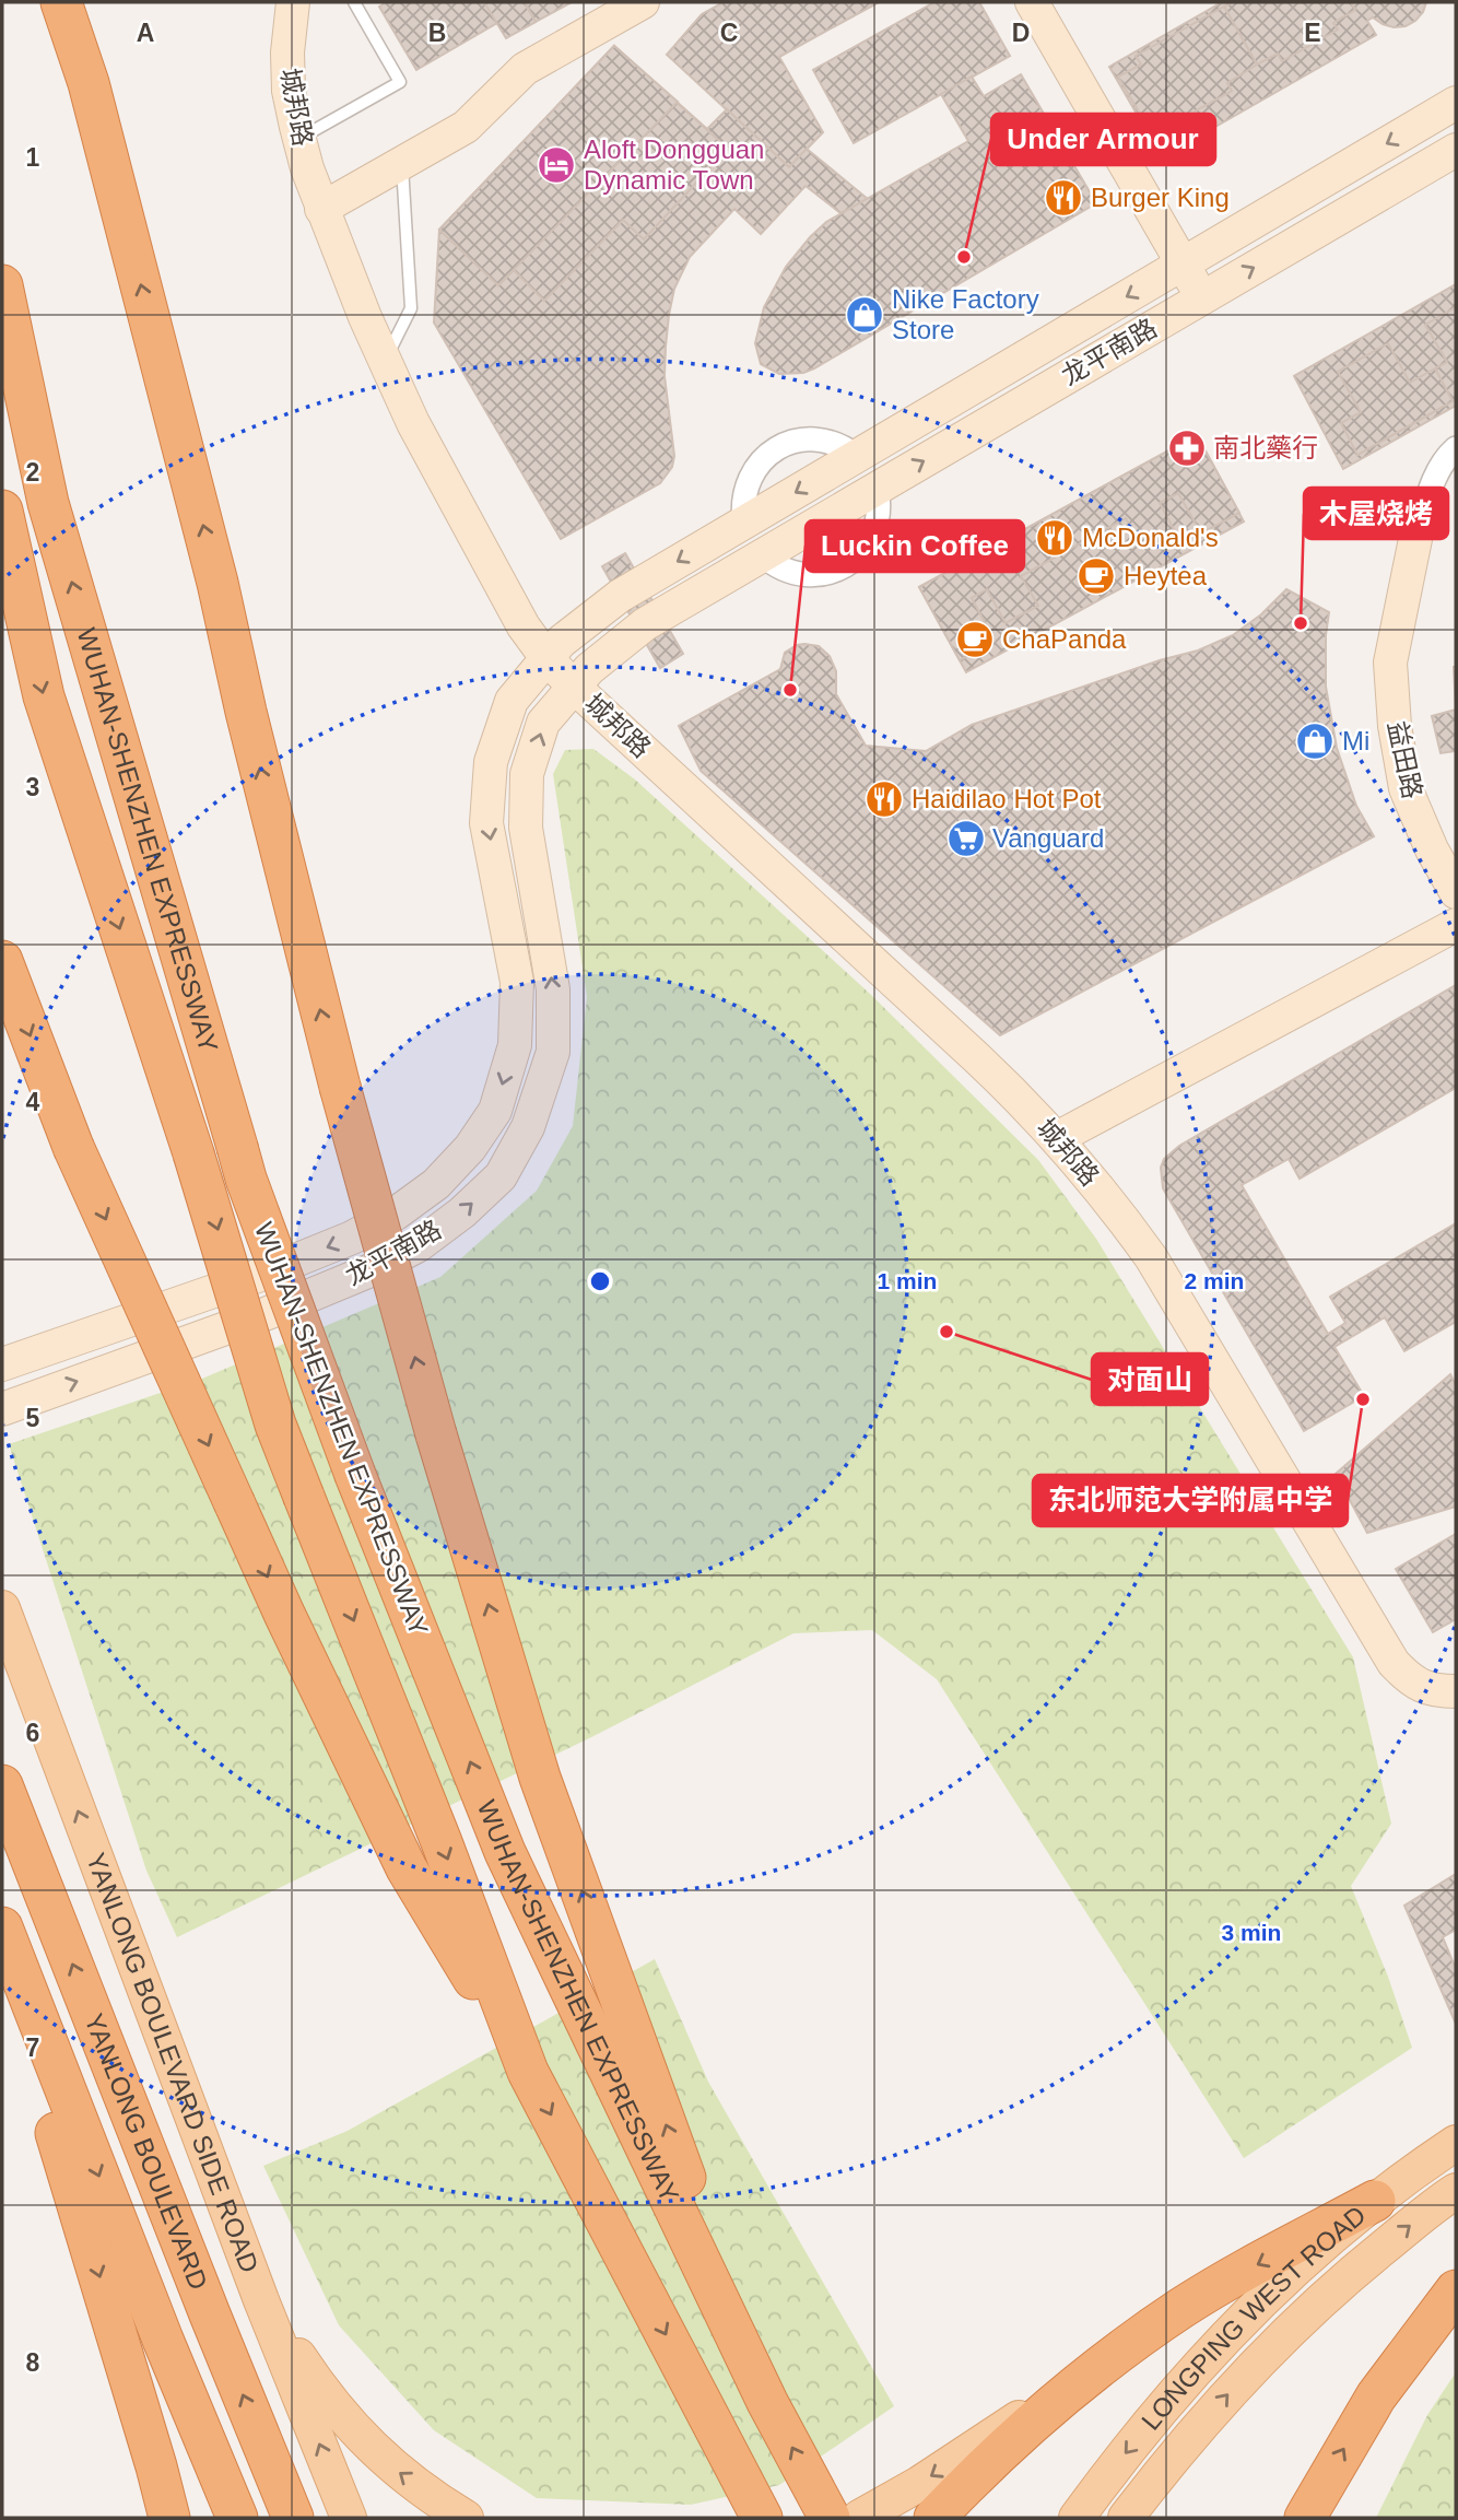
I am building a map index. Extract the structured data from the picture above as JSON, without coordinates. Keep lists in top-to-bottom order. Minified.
{"streets":{"highway":["WUHAN-SHENZHEN EXPRESSWAY","YANLONG BOULEVARD"],"main road":["城邦路","龙平南路","益田路","YANLONG BOULEVARD SIDE ROAD","LONGPING WEST ROAD"]},"crossings":[["城邦路","龙平南路"]],"one_way":["YANLONG BOULEVARD SIDE ROAD"],"places":{"hotel":["Aloft Dongguan Dynamic Town"],"restaurant":["Burger King","McDonald's","Haidilao Hot Pot"],"other":["Under Armour","木屋烧烤","Luckin Coffee","对面山","东北师范大学附属中学"],"shop":["Nike Factory Store","Mi"],"pharmacy":["南北藥行"],"cafe":["Heytea","ChaPanda"],"supermarket":["Vanguard"]},"grid":{"columns":["A","B","C","D","E"],"rows":["1","2","3","4","5","6","7","8"]},"rings":["1 min","2 min","3 min"]}
